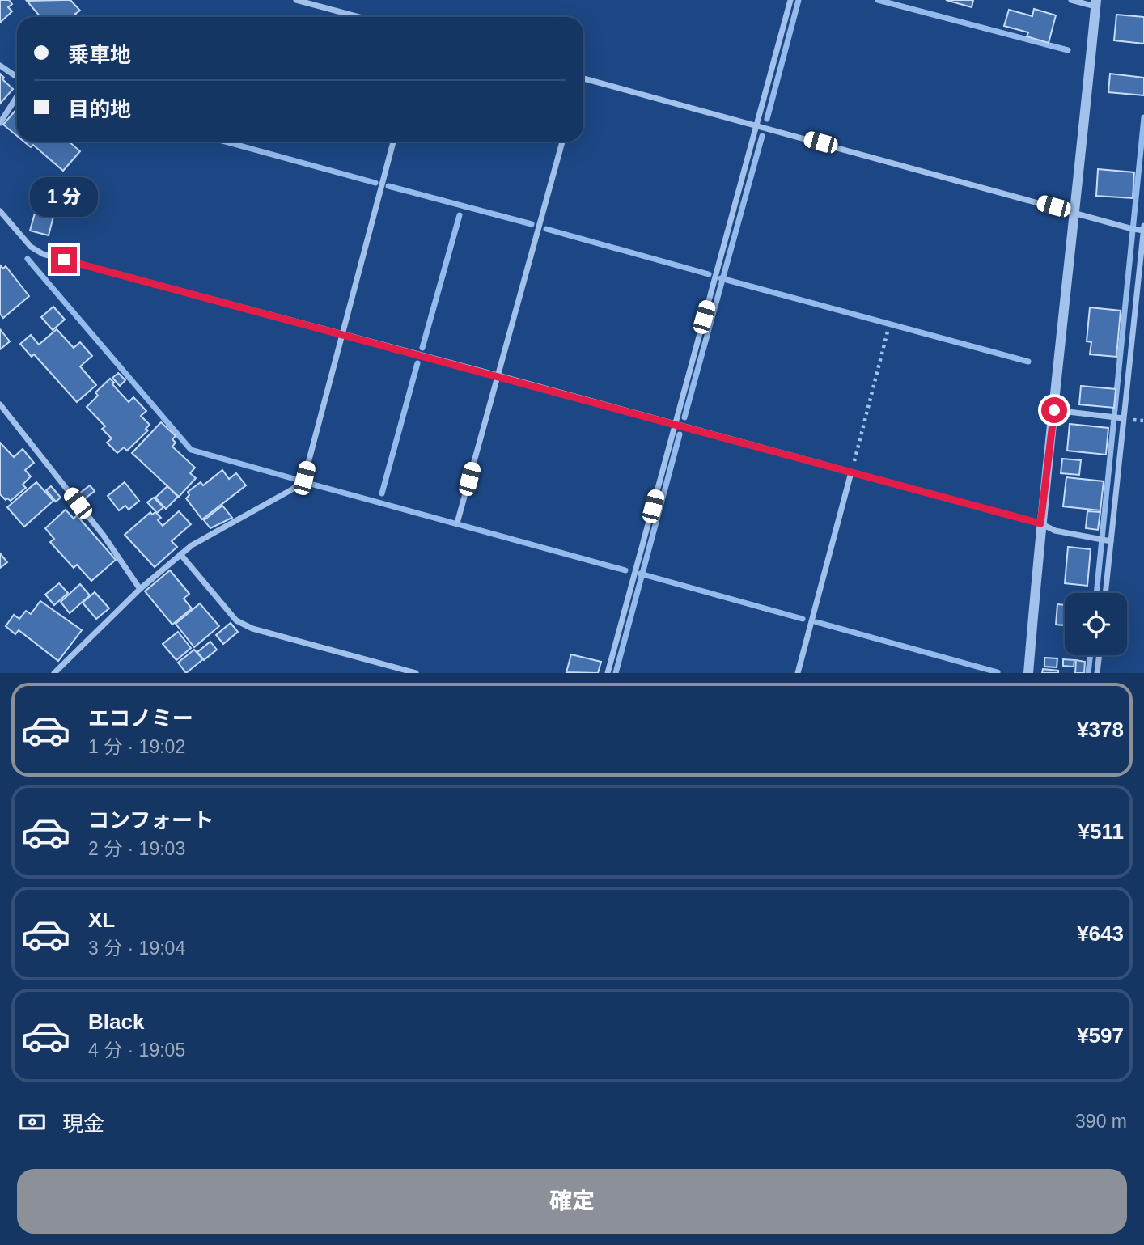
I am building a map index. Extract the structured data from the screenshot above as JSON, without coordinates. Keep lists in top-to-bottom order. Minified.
{"page":{"banner":["乗車地","目的地"],"bubble":"1 分","list":[{"name":"エコノミー","note":"1 分 · 19:02","value":"¥378"},{"name":"コンフォート","note":"2 分 · 19:03","value":"¥511"},{"name":"XL","note":"3 分 · 19:04","value":"¥643"},{"name":"Black","note":"4 分 · 19:05","value":"¥597"}],"pay":["現金","390 m"],"buttons":"確定"}}
